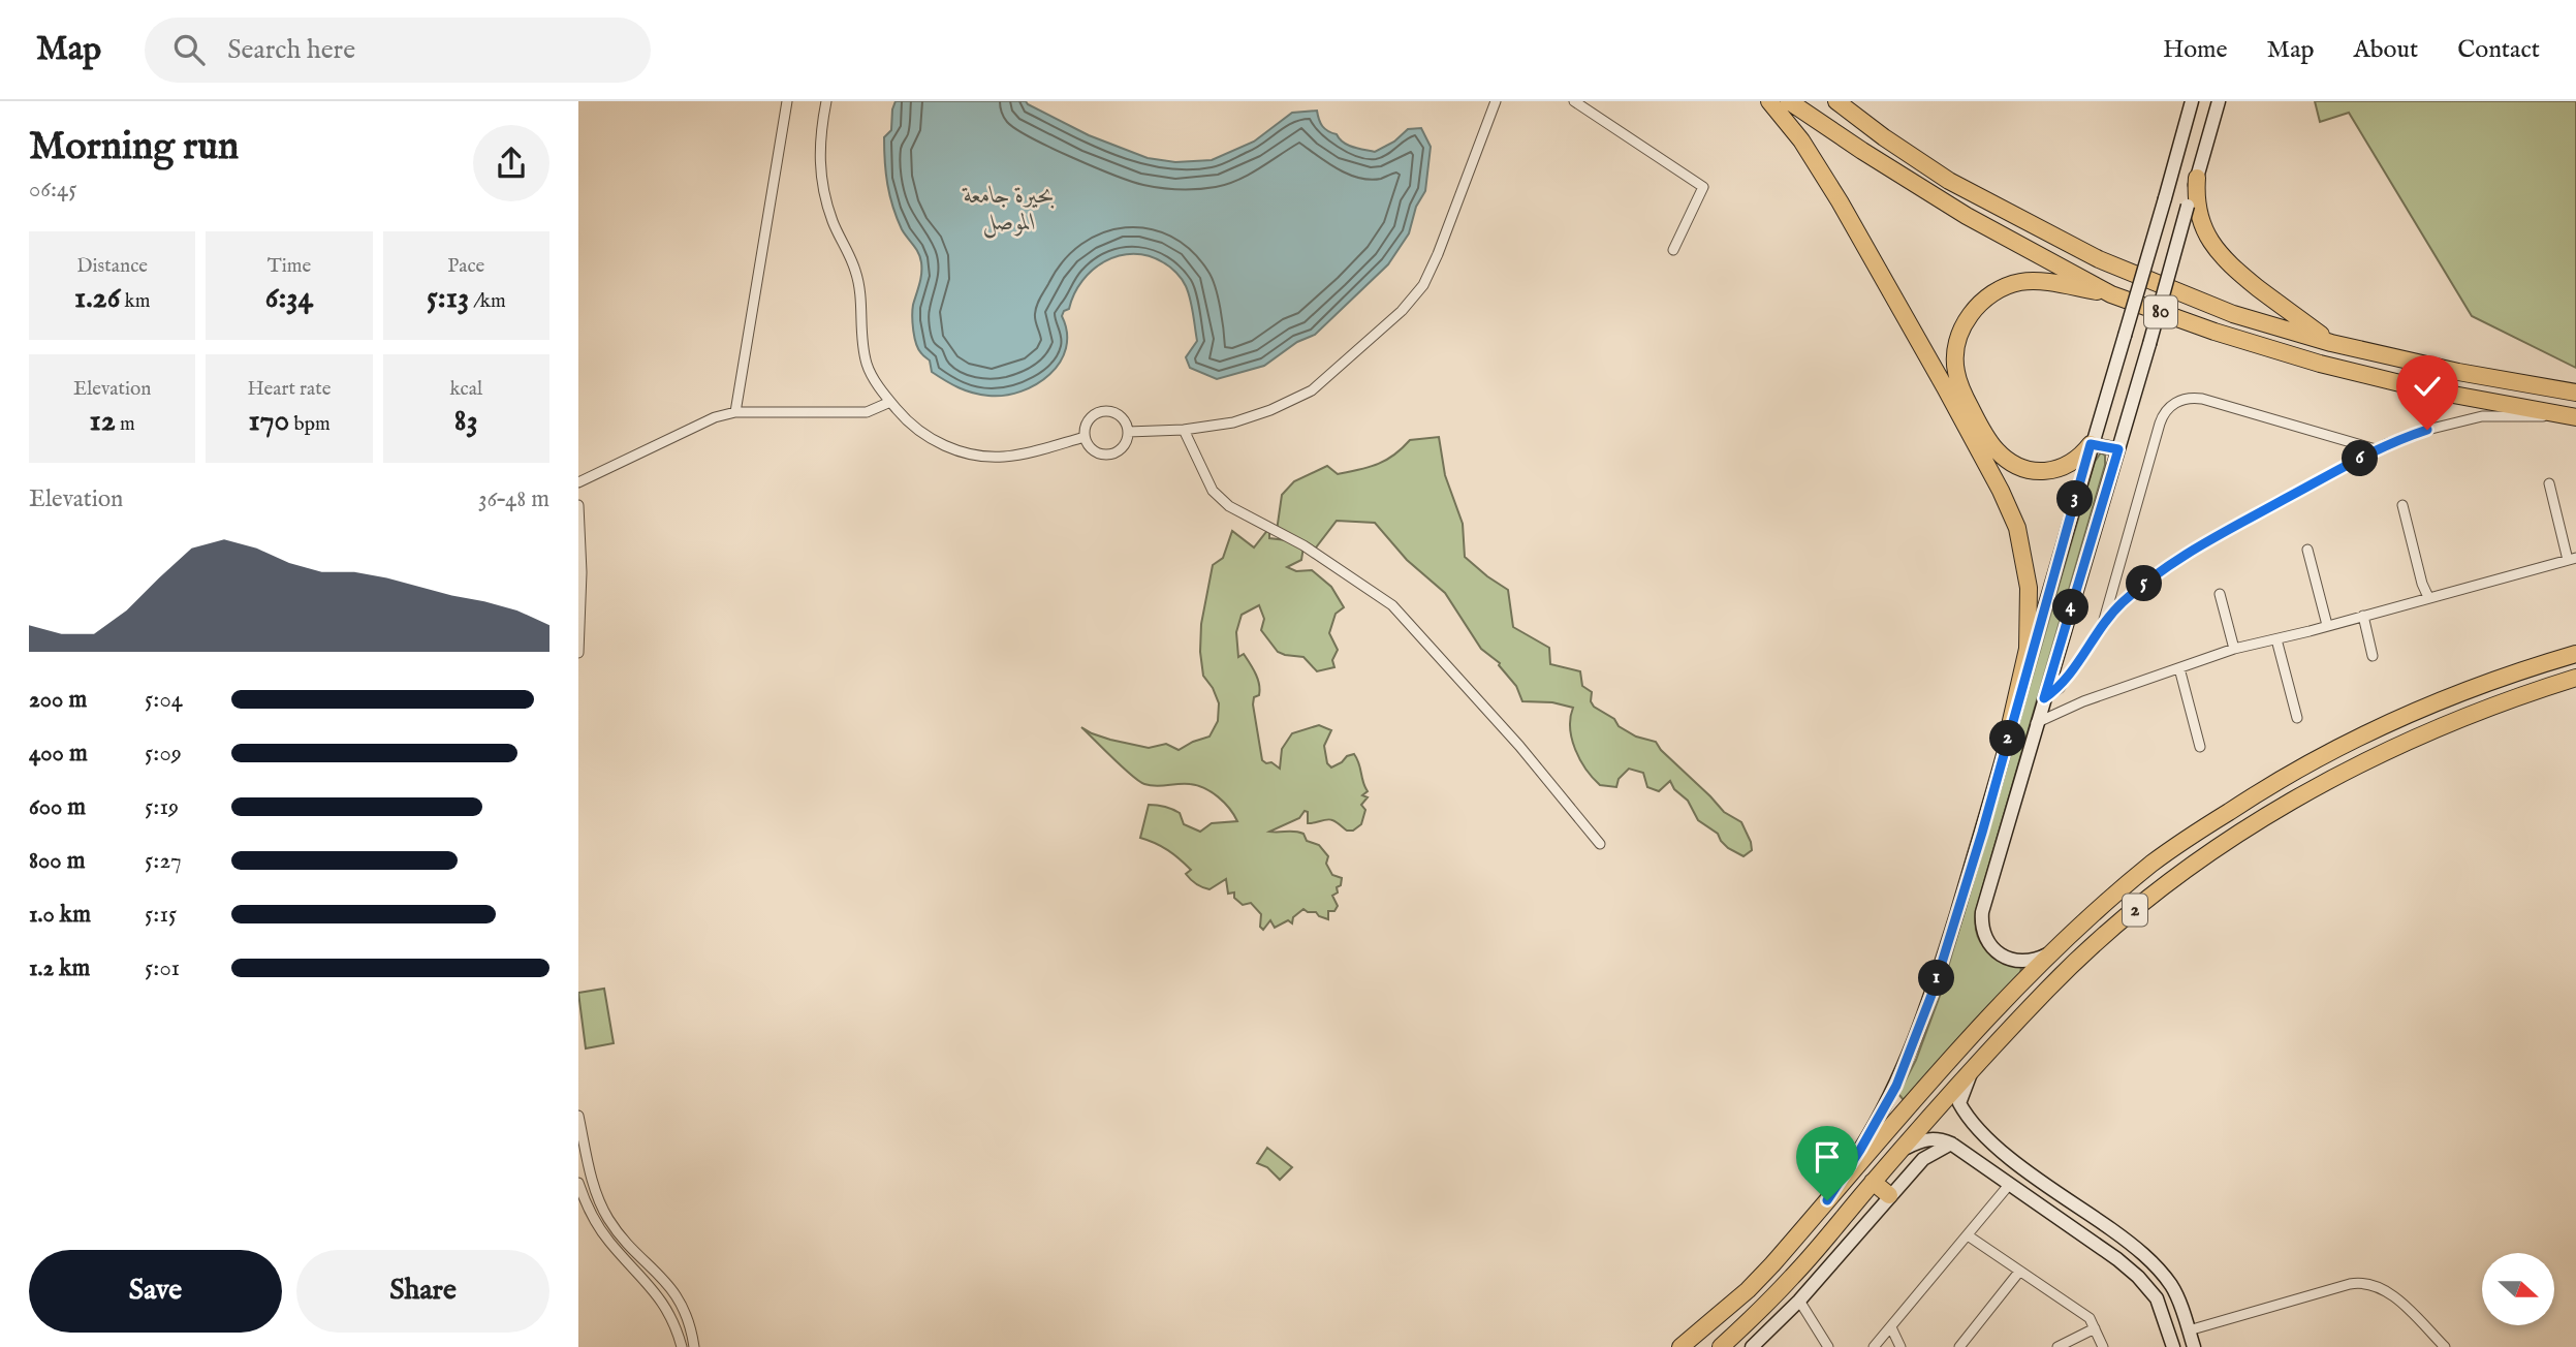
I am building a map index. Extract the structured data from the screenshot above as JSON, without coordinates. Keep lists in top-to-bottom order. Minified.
{"streets":{"highway":["80","2"]},"water":["بحيرة جامعة الموصل"],"north":"right","page":{"header":"Map","search":"Search here","nav":["Home","Map","About","Contact"],"heading":["Morning run","06:45"],"stats":[["Distance","1.26 km"],["Time","6:34"],["Pace","5:13 /km"],["Elevation","12 m"],["Heart rate","170 bpm"],["kcal","83"]],"pins":["6","3","5","4","2","1"],"chart":["Elevation","36–48 m"],"list":[{"name":"200 m","note":"5:04"},{"name":"400 m","note":"5:09"},{"name":"600 m","note":"5:19"},{"name":"800 m","note":"5:27"},{"name":"1.0 km","note":"5:15"},{"name":"1.2 km","note":"5:01"}],"buttons":["Save","Share"]}}
